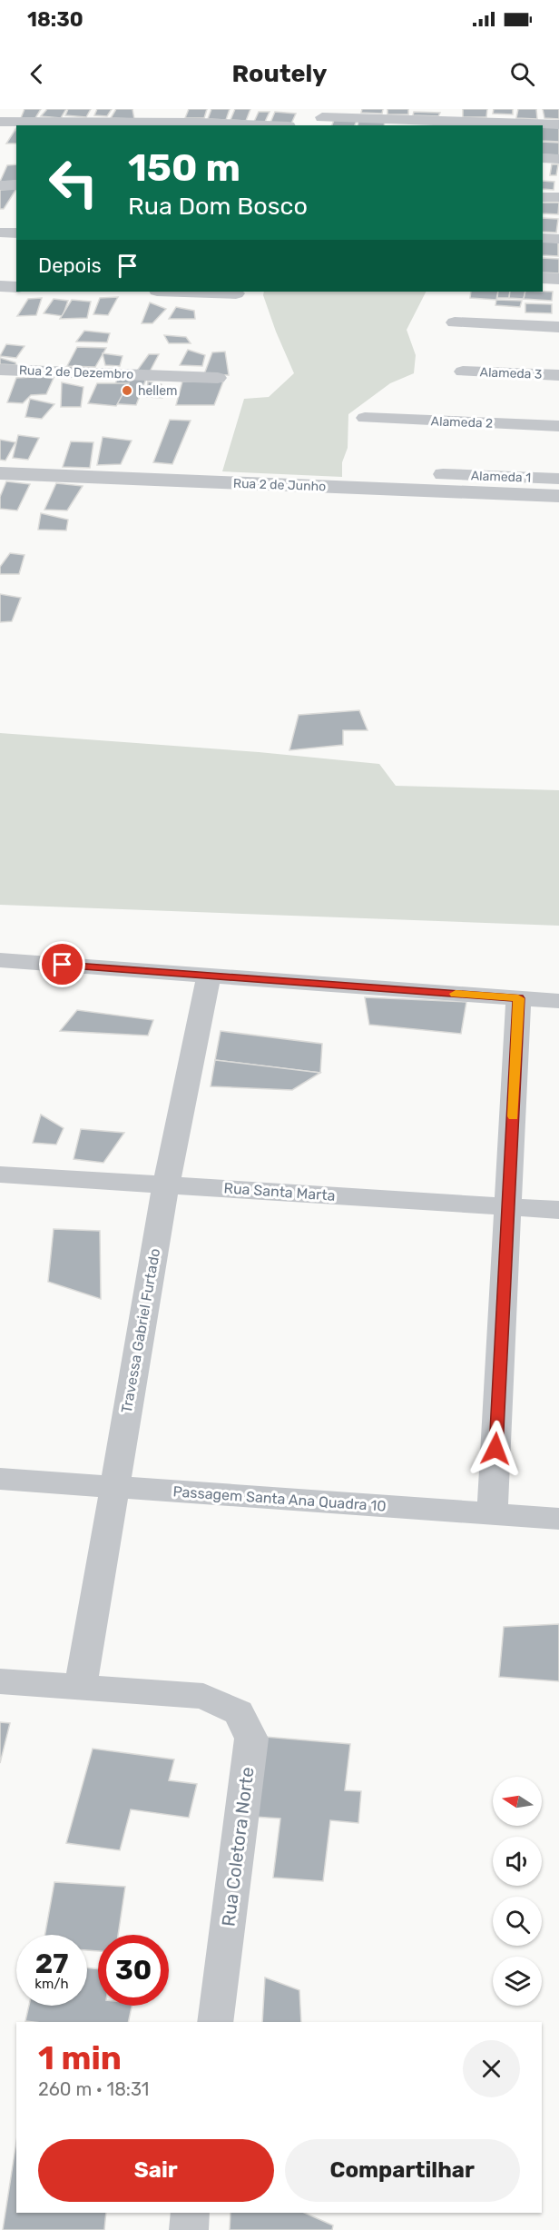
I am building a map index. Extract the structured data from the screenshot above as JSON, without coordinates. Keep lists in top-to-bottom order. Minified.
{"streets":{"street":["Rua 2 de Dezembro","Alameda 3","Alameda 2","Alameda 1","Rua 2 de Junho","Rua Santa Marta","Travessa Gabriel Furtado","Passagem Santa Ana Quadra 10","Rua Coletora Norte"]},"crossings":[["Rua Santa Marta","Travessa Gabriel Furtado"],["Travessa Gabriel Furtado","Passagem Santa Ana Quadra 10"],["Travessa Gabriel Furtado","Rua Coletora Norte"]],"places":["hellem"],"north":"left","page":{"status":"18:30","header":"Routely","turn":["150 m","Rua Dom Bosco"],"then":"Depois","speed":"27 km/h","limit":"30","heading":["1 min","260 m · 18:31"],"buttons":["Sair","Compartilhar"]}}
